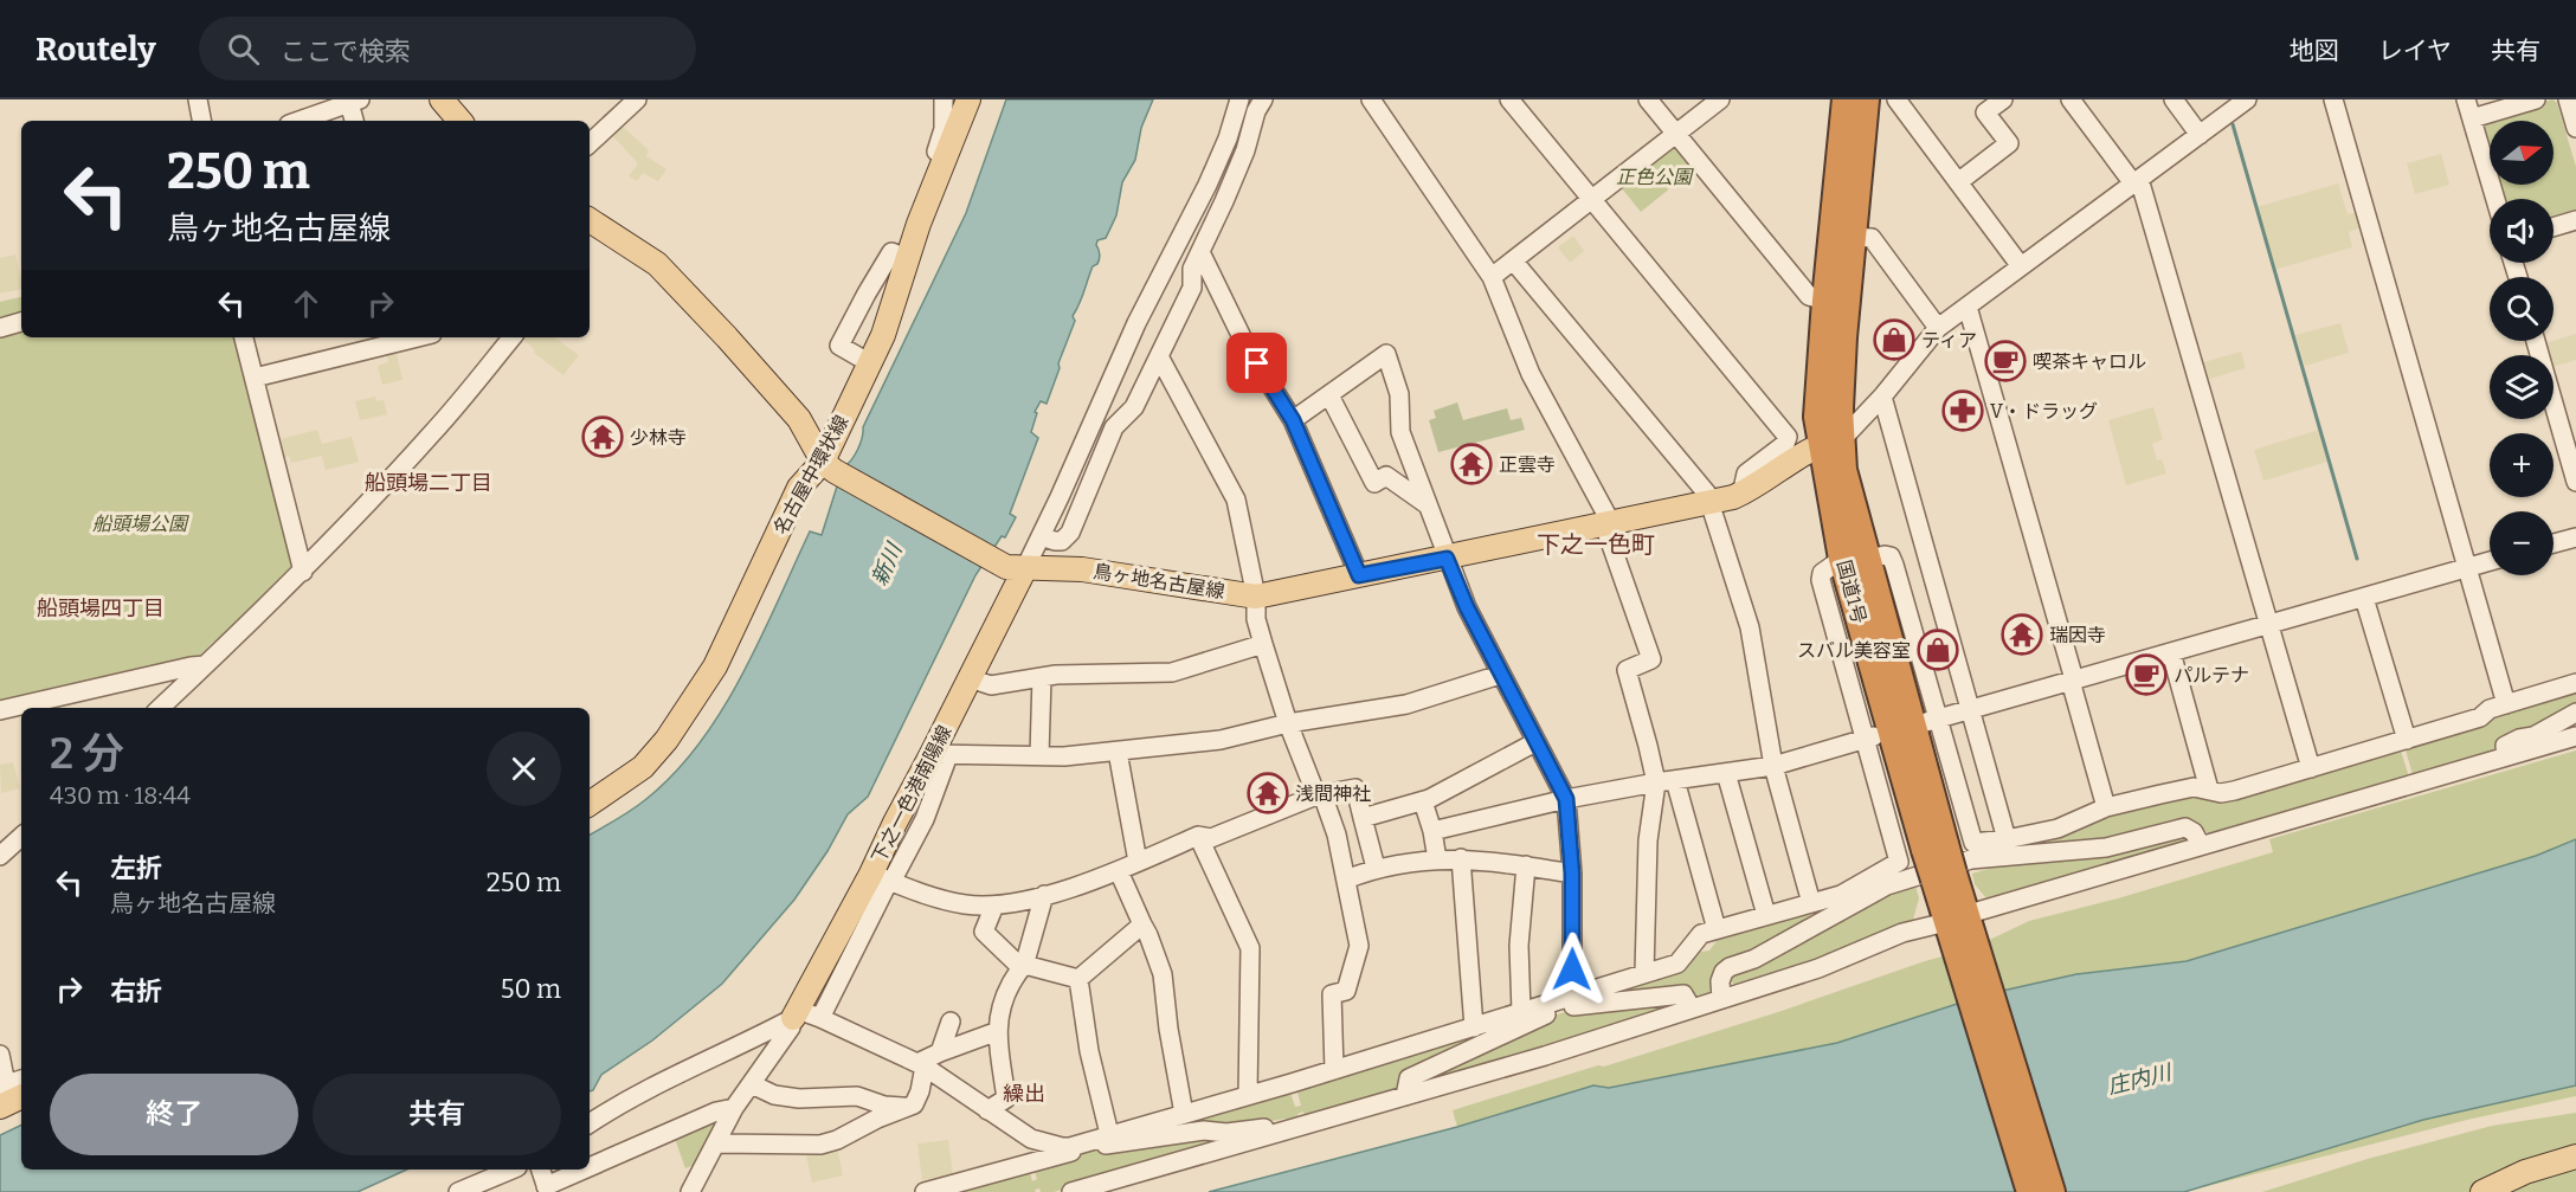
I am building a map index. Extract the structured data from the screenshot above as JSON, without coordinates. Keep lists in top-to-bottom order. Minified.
{"streets":{"highway":["国道1号"],"main road":["名古屋中環状線","鳥ヶ地名古屋線","下之一色港南陽線"]},"crossings":[["名古屋中環状線","鳥ヶ地名古屋線"],["鳥ヶ地名古屋線","国道1号"],["鳥ヶ地名古屋線","下之一色港南陽線"]],"districts":["船頭場二丁目","下之一色町","船頭場四丁目","繰出"],"water":["新川","庄内川"],"parks":["正色公園","船頭場公園"],"places":{"shop":["ティア","スバル美容室"],"cafe":["喫茶キャロル","パルテナ"],"pharmacy":["V・ドラッグ"],"temple":["少林寺","正雲寺","瑞因寺","浅間神社"]},"north":"right","page":{"header":"Routely","search":"ここで検索","nav":["地図","レイヤ","共有"],"map_buttons":["+","−"],"turn":["250 m","鳥ヶ地名古屋線"],"heading":["2 分","430 m · 18:44"],"list":[{"name":"左折","note":"鳥ヶ地名古屋線","value":"250 m"},{"name":"右折","value":"50 m"}],"buttons":["終了","共有"]}}
